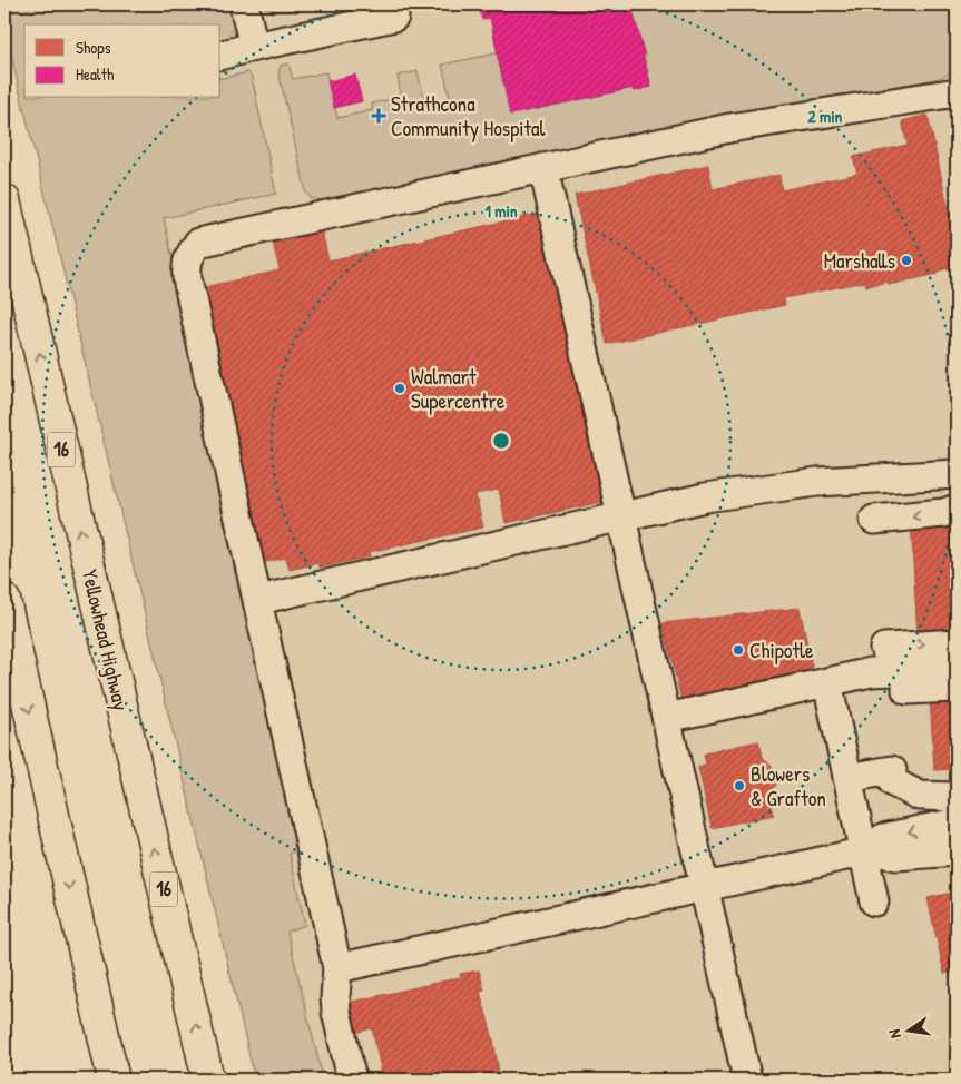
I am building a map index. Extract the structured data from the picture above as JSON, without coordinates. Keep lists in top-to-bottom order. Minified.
{"streets":{"highway":["16","Yellowhead Highway"]},"places":{"health":["Strathcona Community Hospital"],"other":["Marshalls","Walmart Supercentre","Chipotle","Blowers & Grafton"]},"legend":["Shops","Health"],"north":"left","rings":["2 min","1 min"]}
